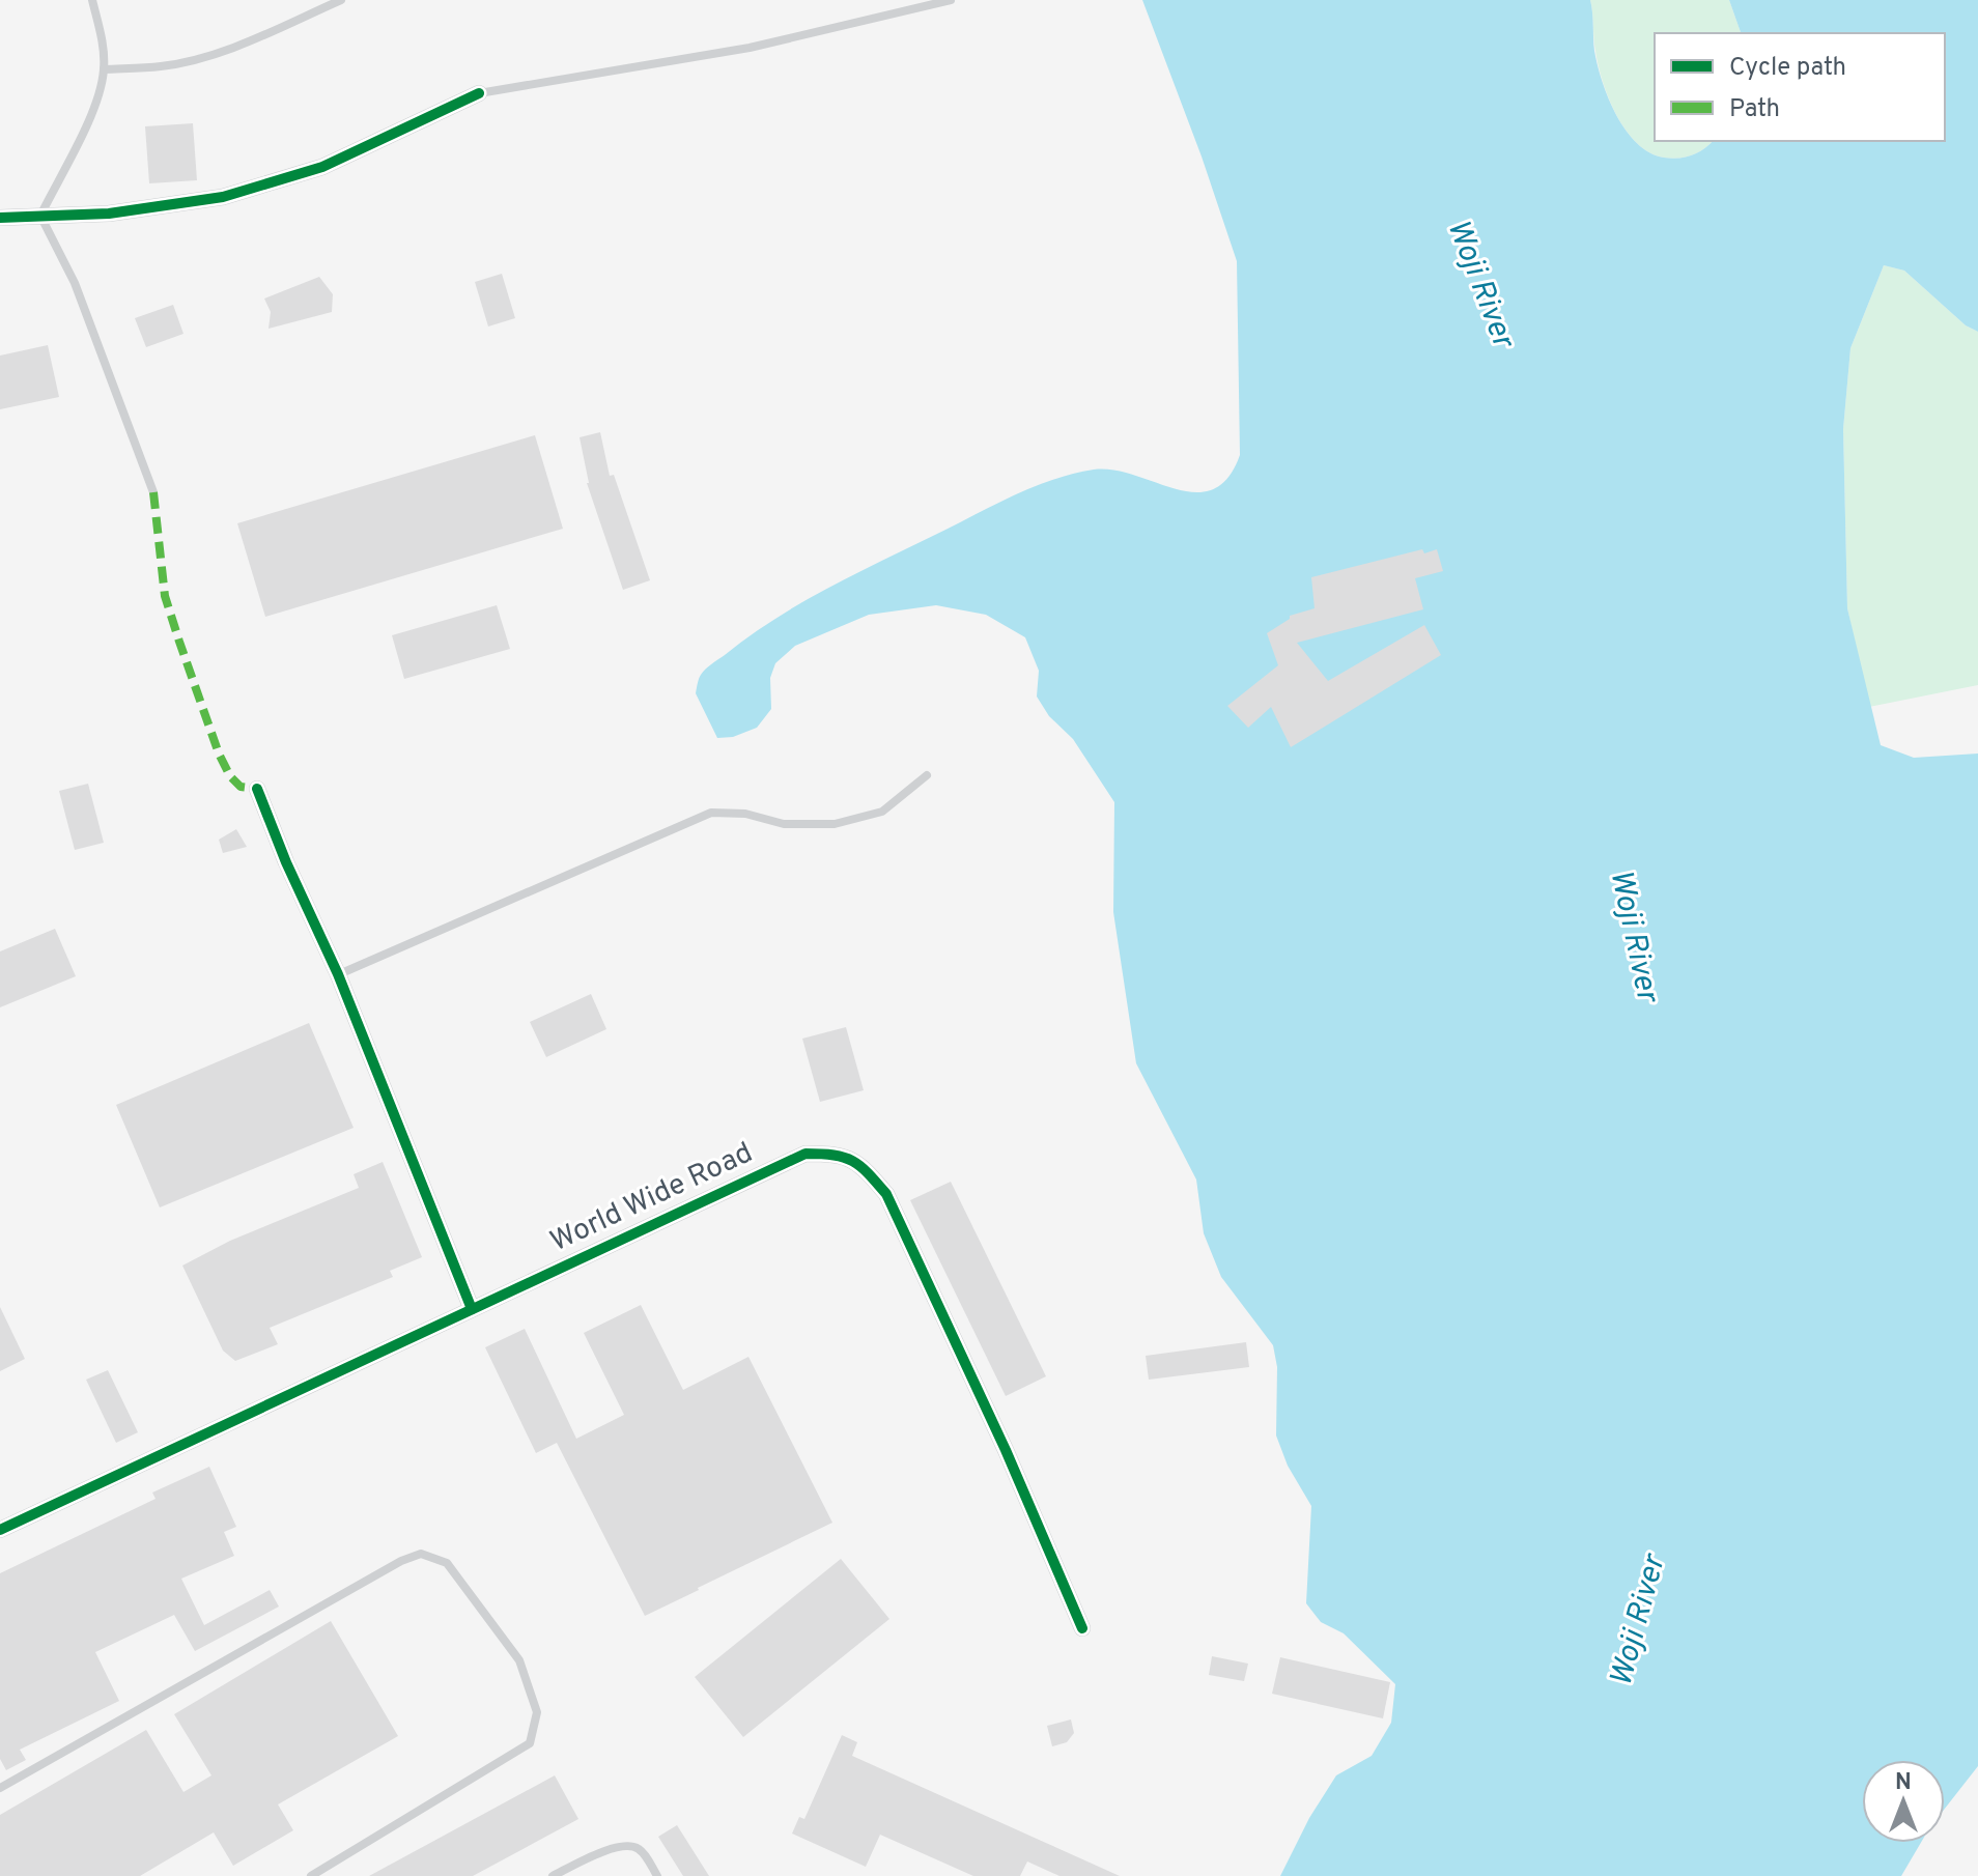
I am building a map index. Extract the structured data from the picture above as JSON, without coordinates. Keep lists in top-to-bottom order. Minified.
{"streets":{"street":["World Wide Road"]},"water":["Woji River"],"legend":["Cycle path","Path"],"north":"top"}
